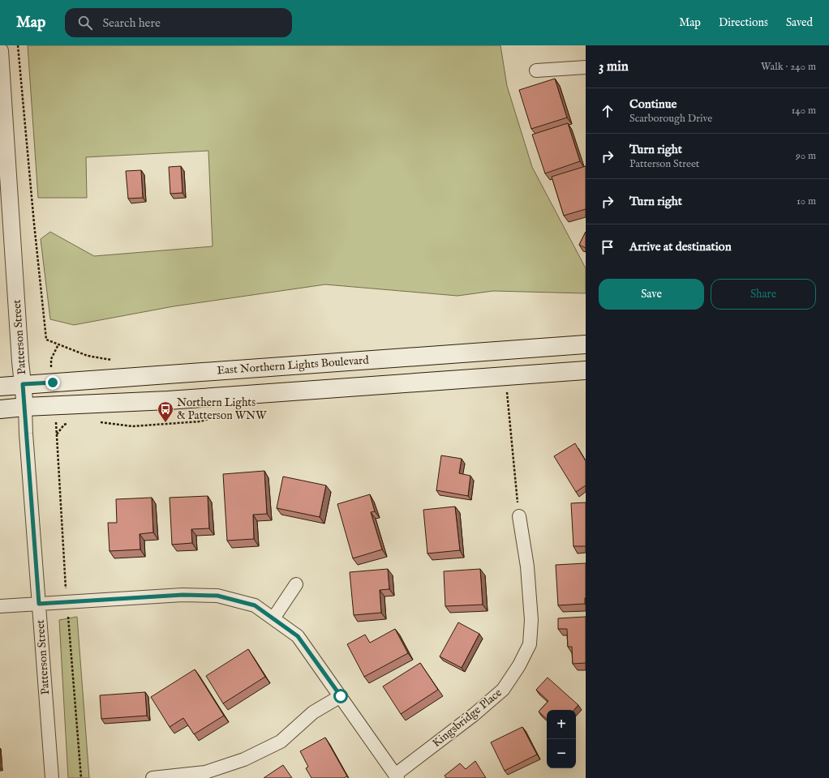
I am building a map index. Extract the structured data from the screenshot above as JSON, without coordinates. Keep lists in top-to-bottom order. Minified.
{"streets":{"main road":["East Northern Lights Boulevard"],"street":["Patterson Street","Kingsbridge Place"]},"crossings":[["Patterson Street","East Northern Lights Boulevard"]],"places":{"bus stop":["Northern Lights & Patterson WNW"]},"page":{"header":"Map","search":"Search here","nav":["Map","Directions","Saved"],"heading":["3 min","Walk · 240 m"],"list":[["Continue","Scarborough Drive","140 m"],["Turn right","Patterson Street","90 m"],["Turn right","10 m"],"Arrive at destination"],"buttons":["Save","Share"],"map_buttons":["+","−"]}}
